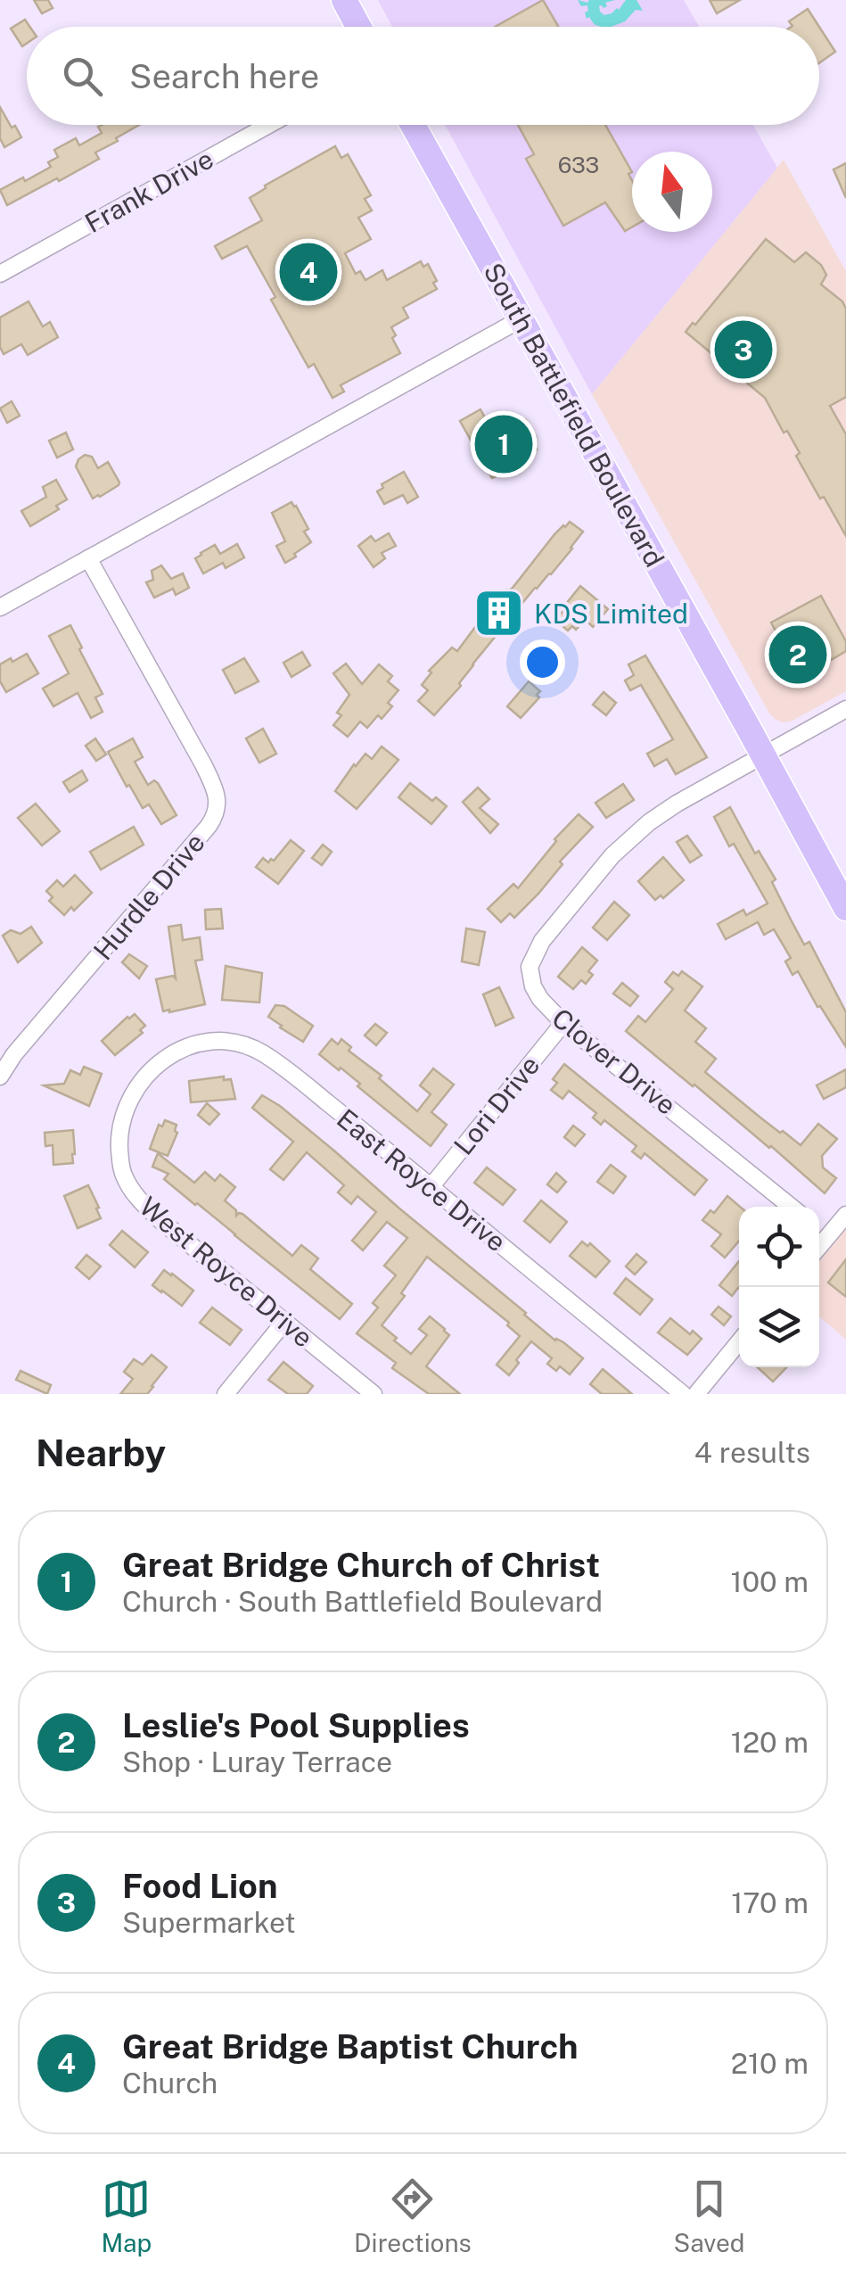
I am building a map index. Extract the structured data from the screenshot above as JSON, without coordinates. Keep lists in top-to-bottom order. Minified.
{"streets":{"main road":["South Battlefield Boulevard"],"street":["Frank Drive","Hurdle Drive","Clover Drive","Lori Drive","East Royce Drive","West Royce Drive"]},"crossings":[["South Battlefield Boulevard","Clover Drive"],["Clover Drive","Lori Drive"],["Lori Drive","East Royce Drive"],["East Royce Drive","West Royce Drive"]],"places":{"building":["KDS Limited"]},"house_numbers":["633"],"north":"top","page":{"search":"Search here","pins":["4","3","1","2"],"heading":["Nearby","4 results"],"list":[{"mark":"1","name":"Great Bridge Church of Christ","note":"Church · South Battlefield Boulevard","value":"100 m"},{"mark":"2","name":"Leslie's Pool Supplies","note":"Shop · Luray Terrace","value":"120 m"},{"mark":"3","name":"Food Lion","note":"Supermarket","value":"170 m"},{"mark":"4","name":"Great Bridge Baptist Church","note":"Church","value":"210 m"}],"nav":["Map","Directions","Saved"]}}
